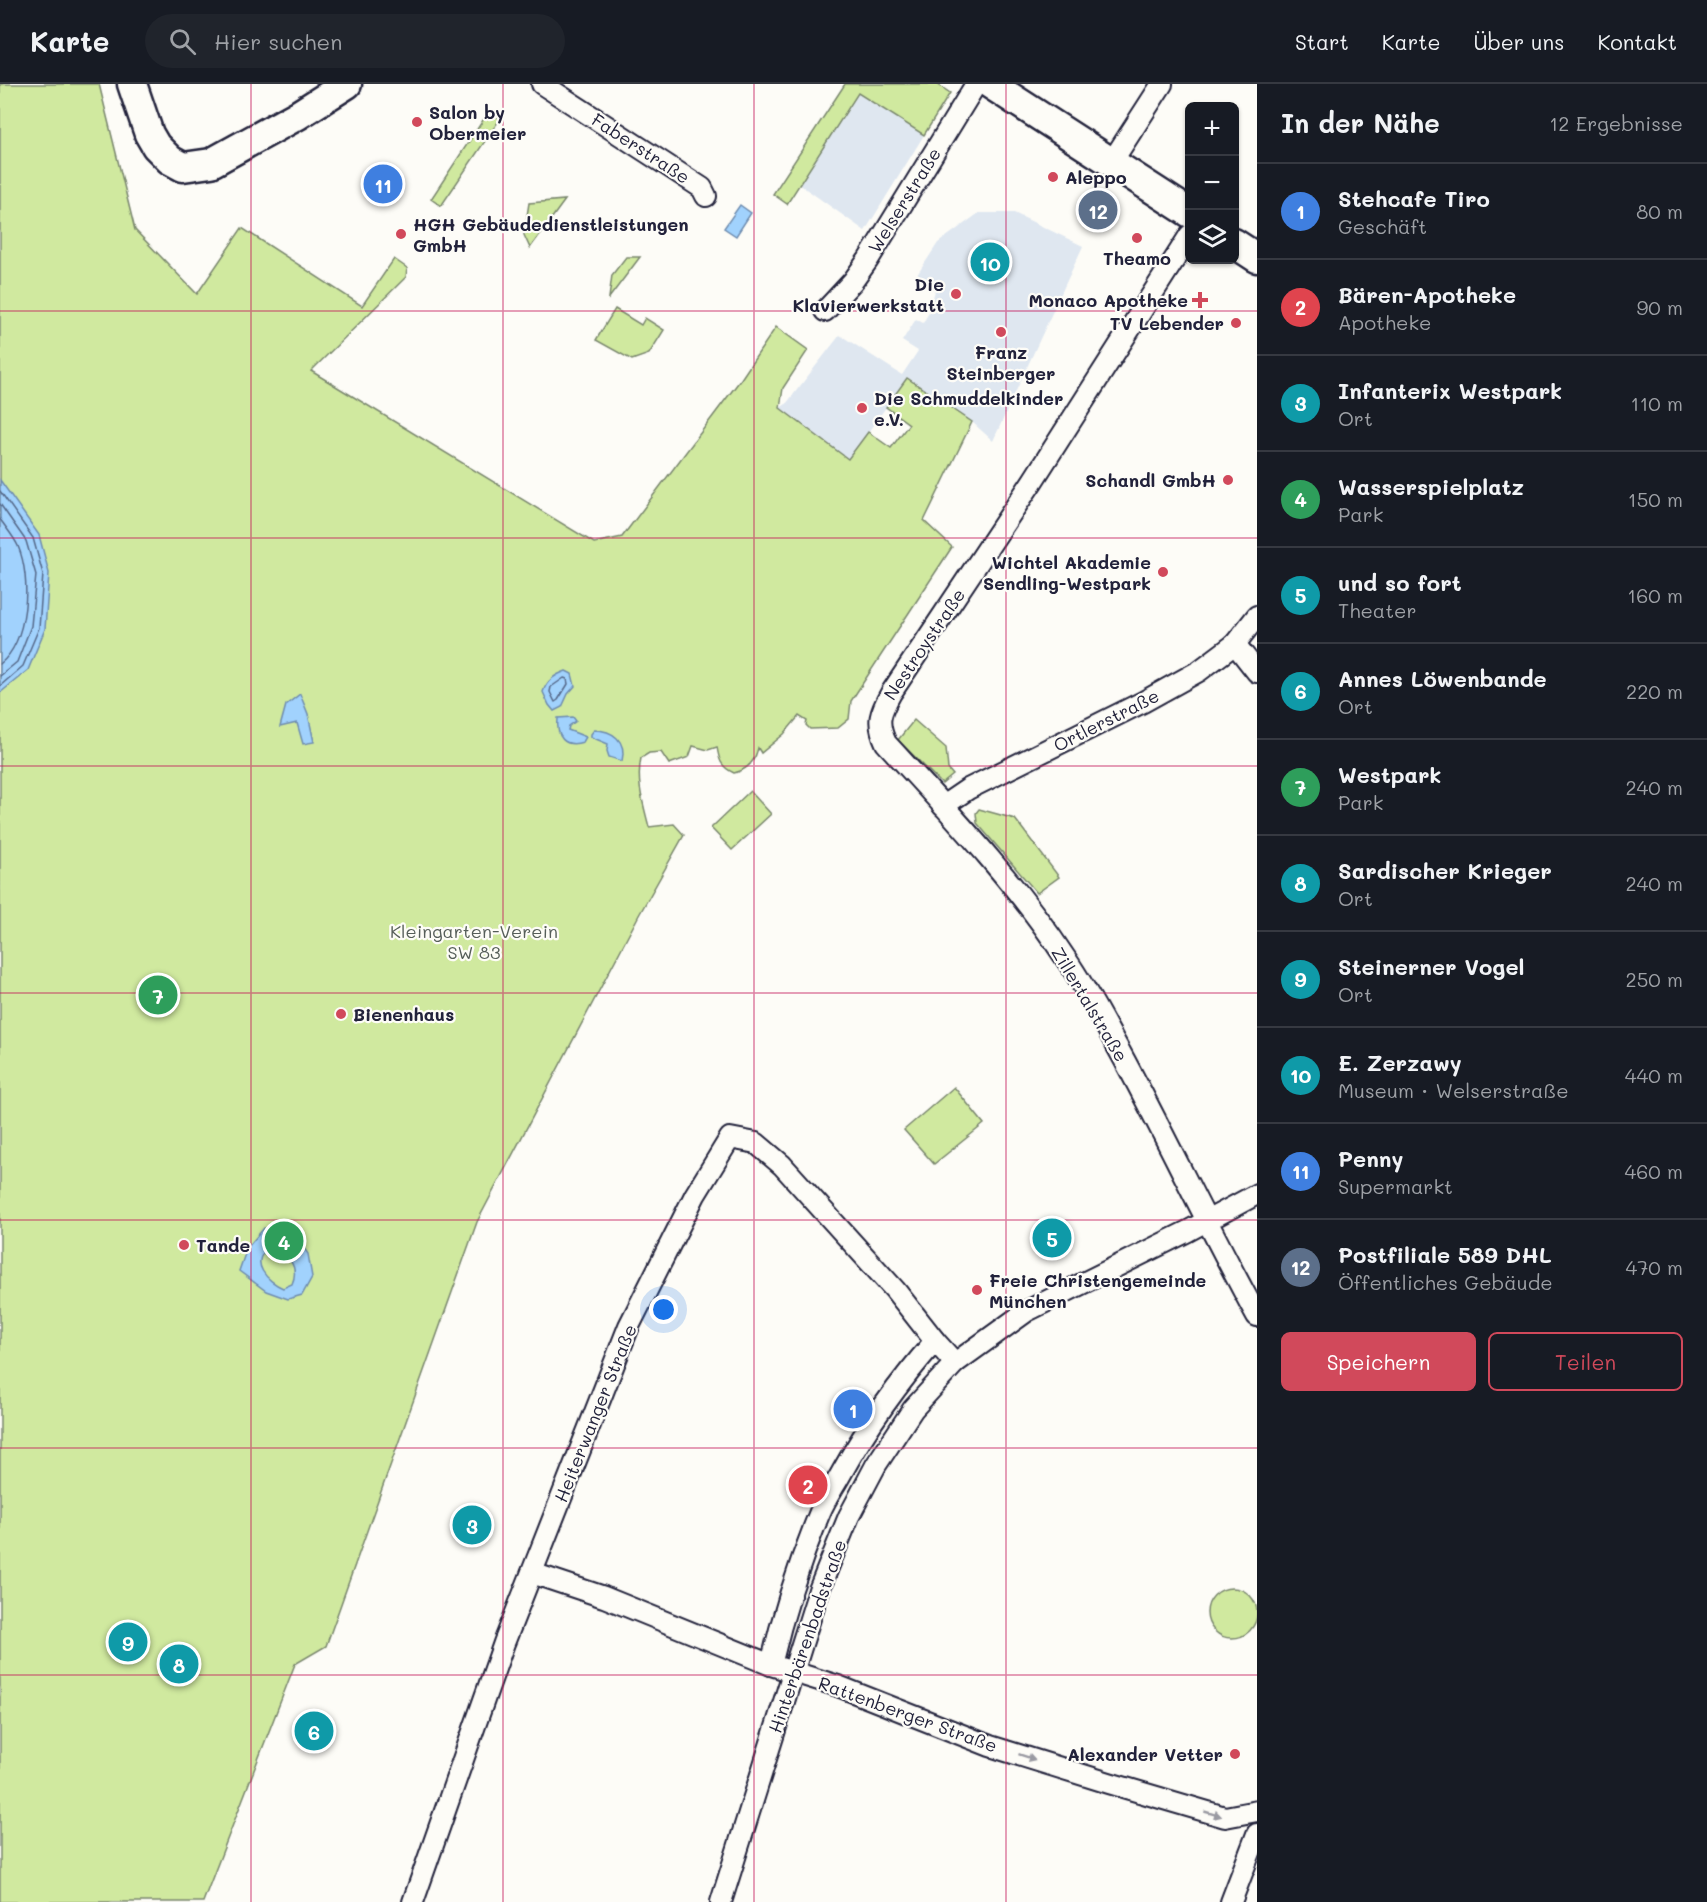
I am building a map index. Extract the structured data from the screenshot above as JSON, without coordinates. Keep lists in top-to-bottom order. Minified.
{"streets":{"street":["Faberstraße","Welserstraße","Nestroystraße","Ortlerstraße","Zillertalstraße","Heiterwanger Straße","Hinterbärenbadstraße","Rattenberger Straße"]},"crossings":[["Nestroystraße","Zillertalstraße"],["Ortlerstraße","Zillertalstraße"],["Zillertalstraße","Hinterbärenbadstraße"],["Heiterwanger Straße","Hinterbärenbadstraße"],["Heiterwanger Straße","Rattenberger Straße"],["Hinterbärenbadstraße","Rattenberger Straße"]],"one_way":["Rattenberger Straße"],"parks":["Kleingarten-Verein SW 83"],"places":{"other":["Salon by Obermeier","Aleppo","HGH Gebäudedienstleistungen GmbH","Theamo","Die Klavierwerkstatt","TV Lebender","Franz Steinberger","Die Schmuddelkinder e.V.","Schandl GmbH","Wichtel Akademie Sendling-Westpark","Bienenhaus","Tande","Freie Christengemeinde München","Alexander Vetter"],"health":["Monaco Apotheke"]},"page":{"header":"Karte","search":"Hier suchen","nav":["Start","Karte","Über uns","Kontakt"],"heading":["In der Nähe","12 Ergebnisse"],"map_buttons":["+","−"],"pins":["11","12","10","7","5","4","1","2","3","9","8","6"],"list":[{"mark":"1","name":"Stehcafe Tiro","note":"Geschäft","value":"80 m"},{"mark":"2","name":"Bären-Apotheke","note":"Apotheke","value":"90 m"},{"mark":"3","name":"Infanterix Westpark","note":"Ort","value":"110 m"},{"mark":"4","name":"Wasserspielplatz","note":"Park","value":"150 m"},{"mark":"5","name":"und so fort","note":"Theater","value":"160 m"},{"mark":"6","name":"Annes Löwenbande","note":"Ort","value":"220 m"},{"mark":"7","name":"Westpark","note":"Park","value":"240 m"},{"mark":"8","name":"Sardischer Krieger","note":"Ort","value":"240 m"},{"mark":"9","name":"Steinerner Vogel","note":"Ort","value":"250 m"},{"mark":"10","name":"E. Zerzawy","note":"Museum · Welserstraße","value":"440 m"},{"mark":"11","name":"Penny","note":"Supermarkt","value":"460 m"},{"mark":"12","name":"Postfiliale 589 DHL","note":"Öffentliches Gebäude","value":"470 m"}],"buttons":["Speichern","Teilen"]}}
